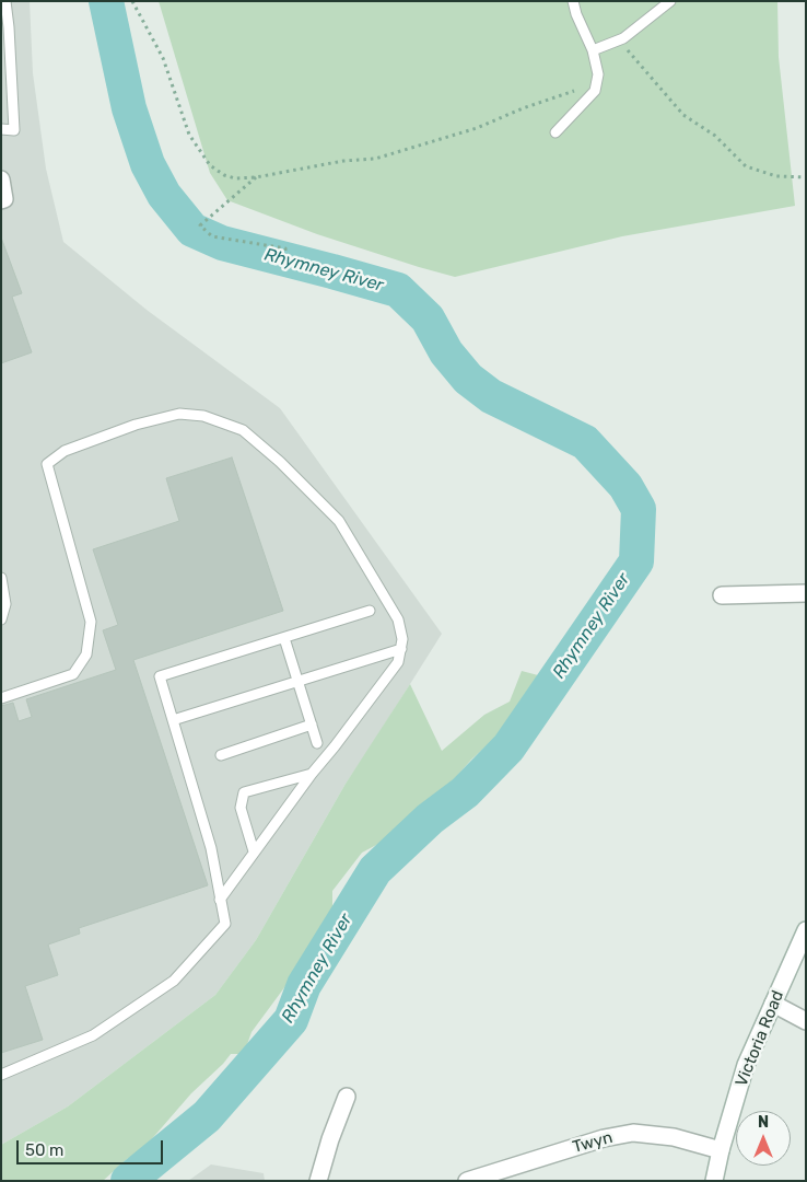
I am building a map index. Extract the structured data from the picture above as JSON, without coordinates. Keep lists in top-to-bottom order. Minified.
{"streets":{"street":["Victoria Road","Twyn"]},"crossings":[["Victoria Road","Twyn"]],"water":["Rhymney River"],"scale_bar":"50 m","north":"top"}
